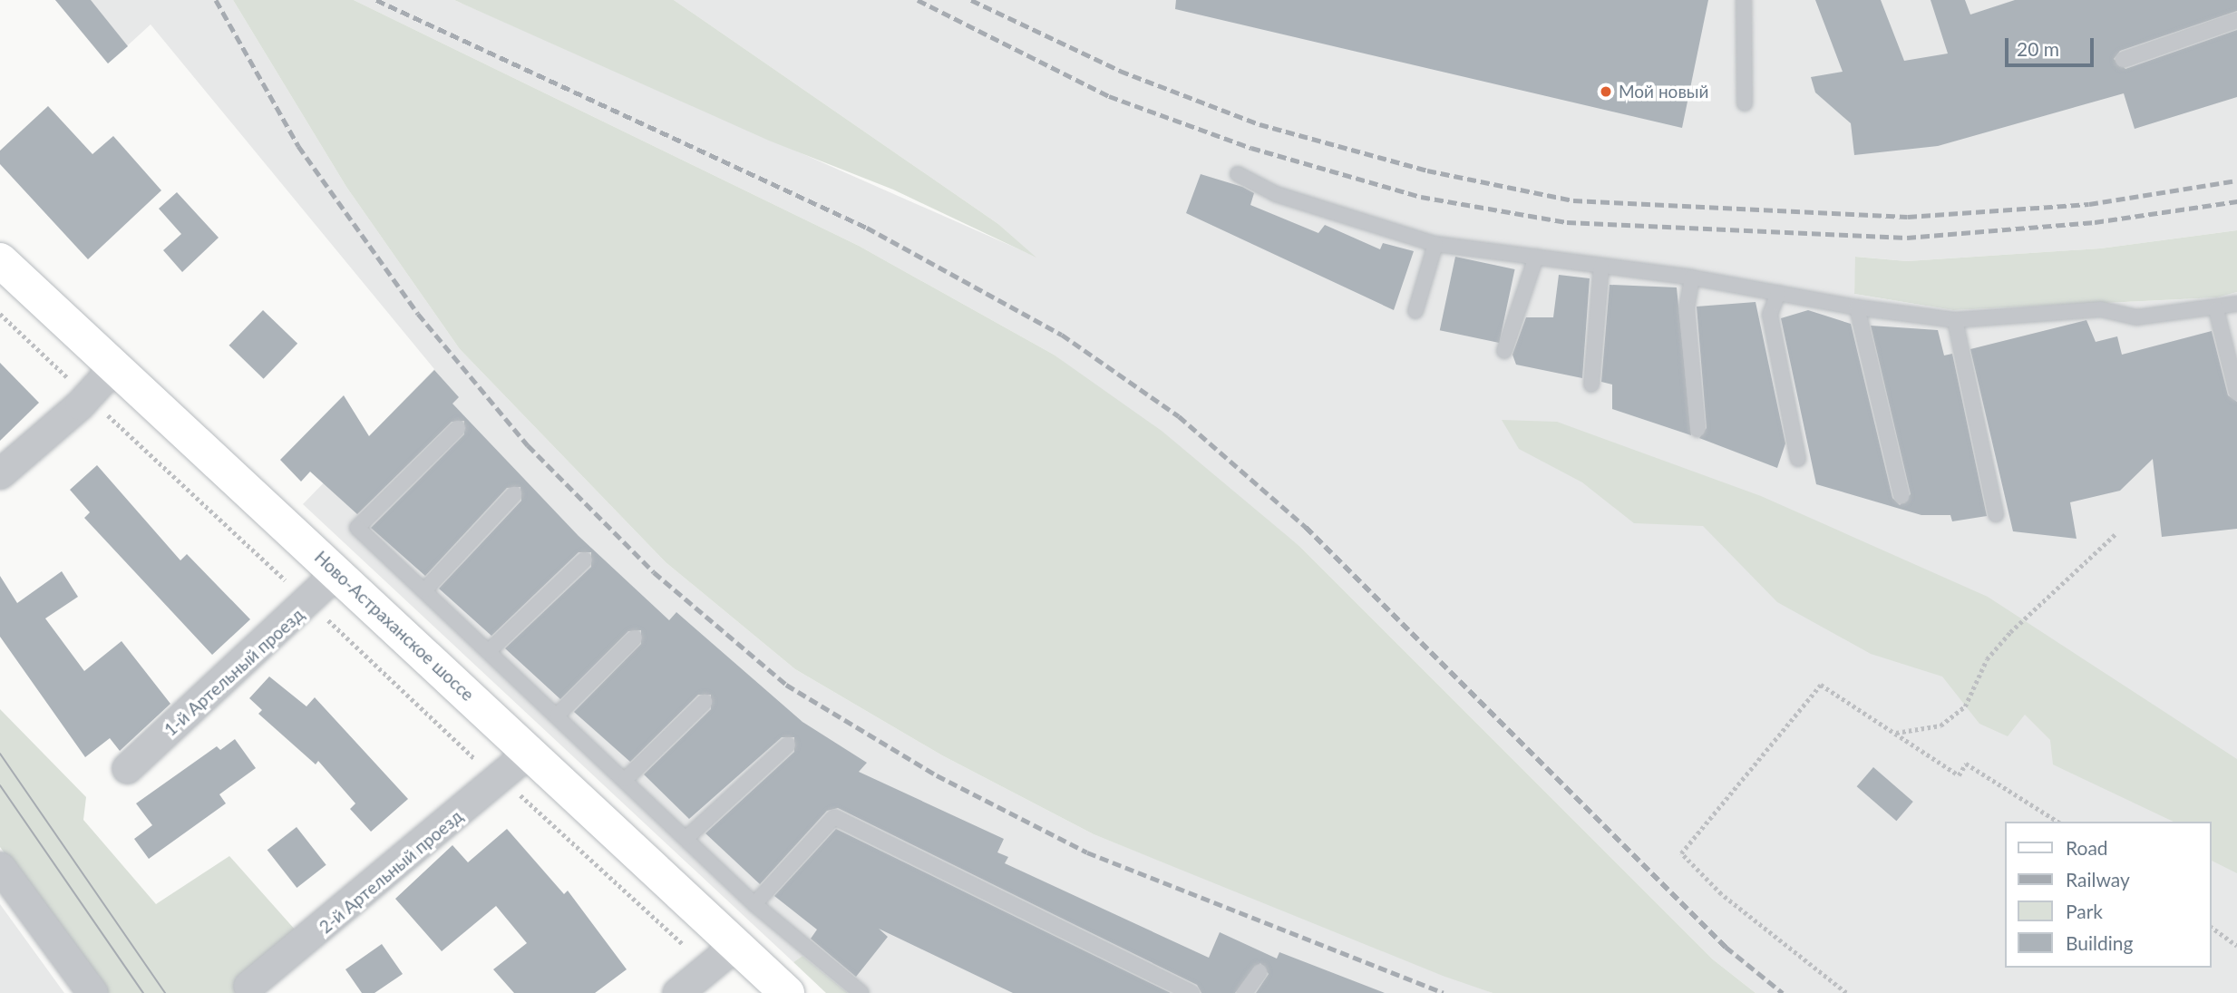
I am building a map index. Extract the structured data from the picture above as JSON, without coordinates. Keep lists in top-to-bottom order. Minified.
{"streets":{"main road":["Ново-Астраханское шоссе"],"street":["1-й Артельный проезд","2-й Артельный проезд"]},"crossings":[["Ново-Астраханское шоссе","1-й Артельный проезд"],["Ново-Астраханское шоссе","2-й Артельный проезд"]],"places":["Мой новый"],"legend":["Road","Railway","Park","Building"],"scale_bar":"20 m"}
